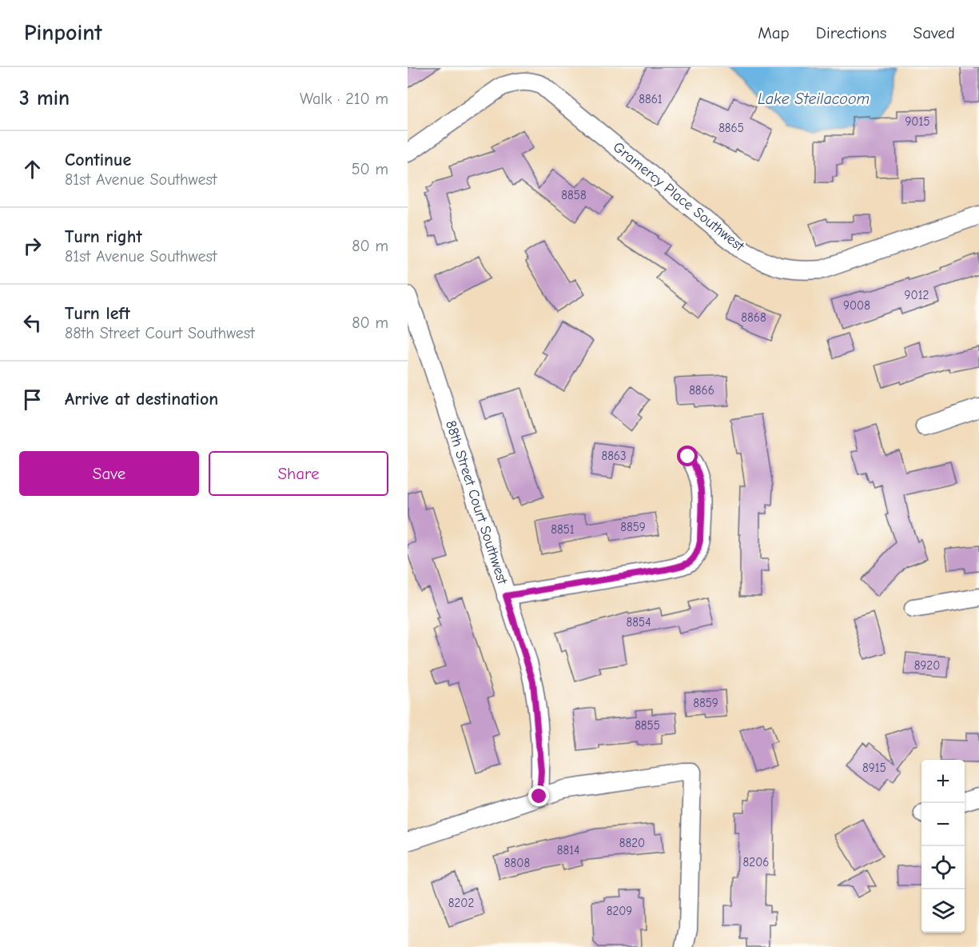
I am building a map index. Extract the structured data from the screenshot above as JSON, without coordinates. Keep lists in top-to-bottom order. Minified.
{"streets":{"street":["Gramercy Place Southwest","88th Street Court Southwest"]},"water":["Lake Steilacoom"],"house_numbers":["8861","9015","8865","8858","9012","9008","8868","8866","8863","8859","8851","8854","8920","8859","8855","8915","8820","8814","8206","8808","8202","8209"],"page":{"header":"Pinpoint","nav":["Map","Directions","Saved"],"heading":["3 min","Walk · 210 m"],"list":[["Continue","81st Avenue Southwest","50 m"],["Turn right","81st Avenue Southwest","80 m"],["Turn left","88th Street Court Southwest","80 m"],"Arrive at destination"],"buttons":["Save","Share"],"map_buttons":["+","−"]}}
